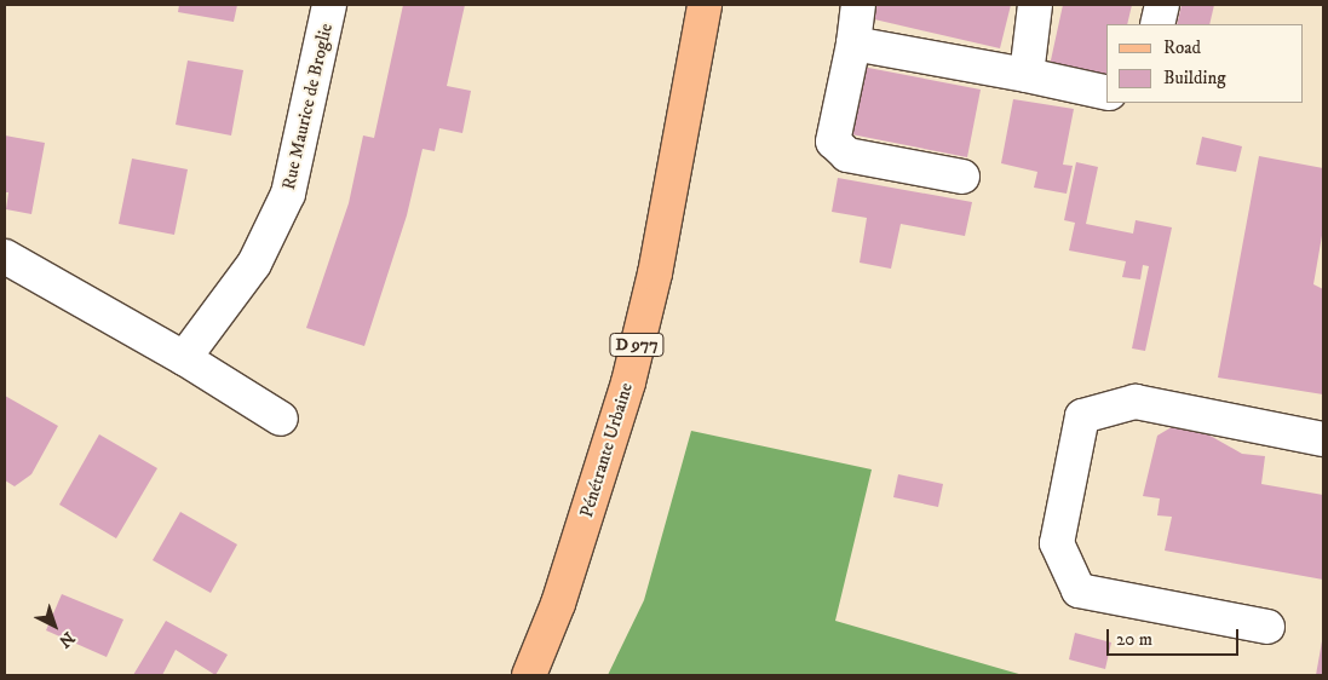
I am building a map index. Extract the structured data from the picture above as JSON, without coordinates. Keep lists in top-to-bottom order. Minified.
{"streets":{"main road":["D 977","Pénétrante Urbaine"],"street":["Rue Maurice de Broglie"]},"legend":["Road","Building"],"scale_bar":"20 m","north":"bottom right"}
